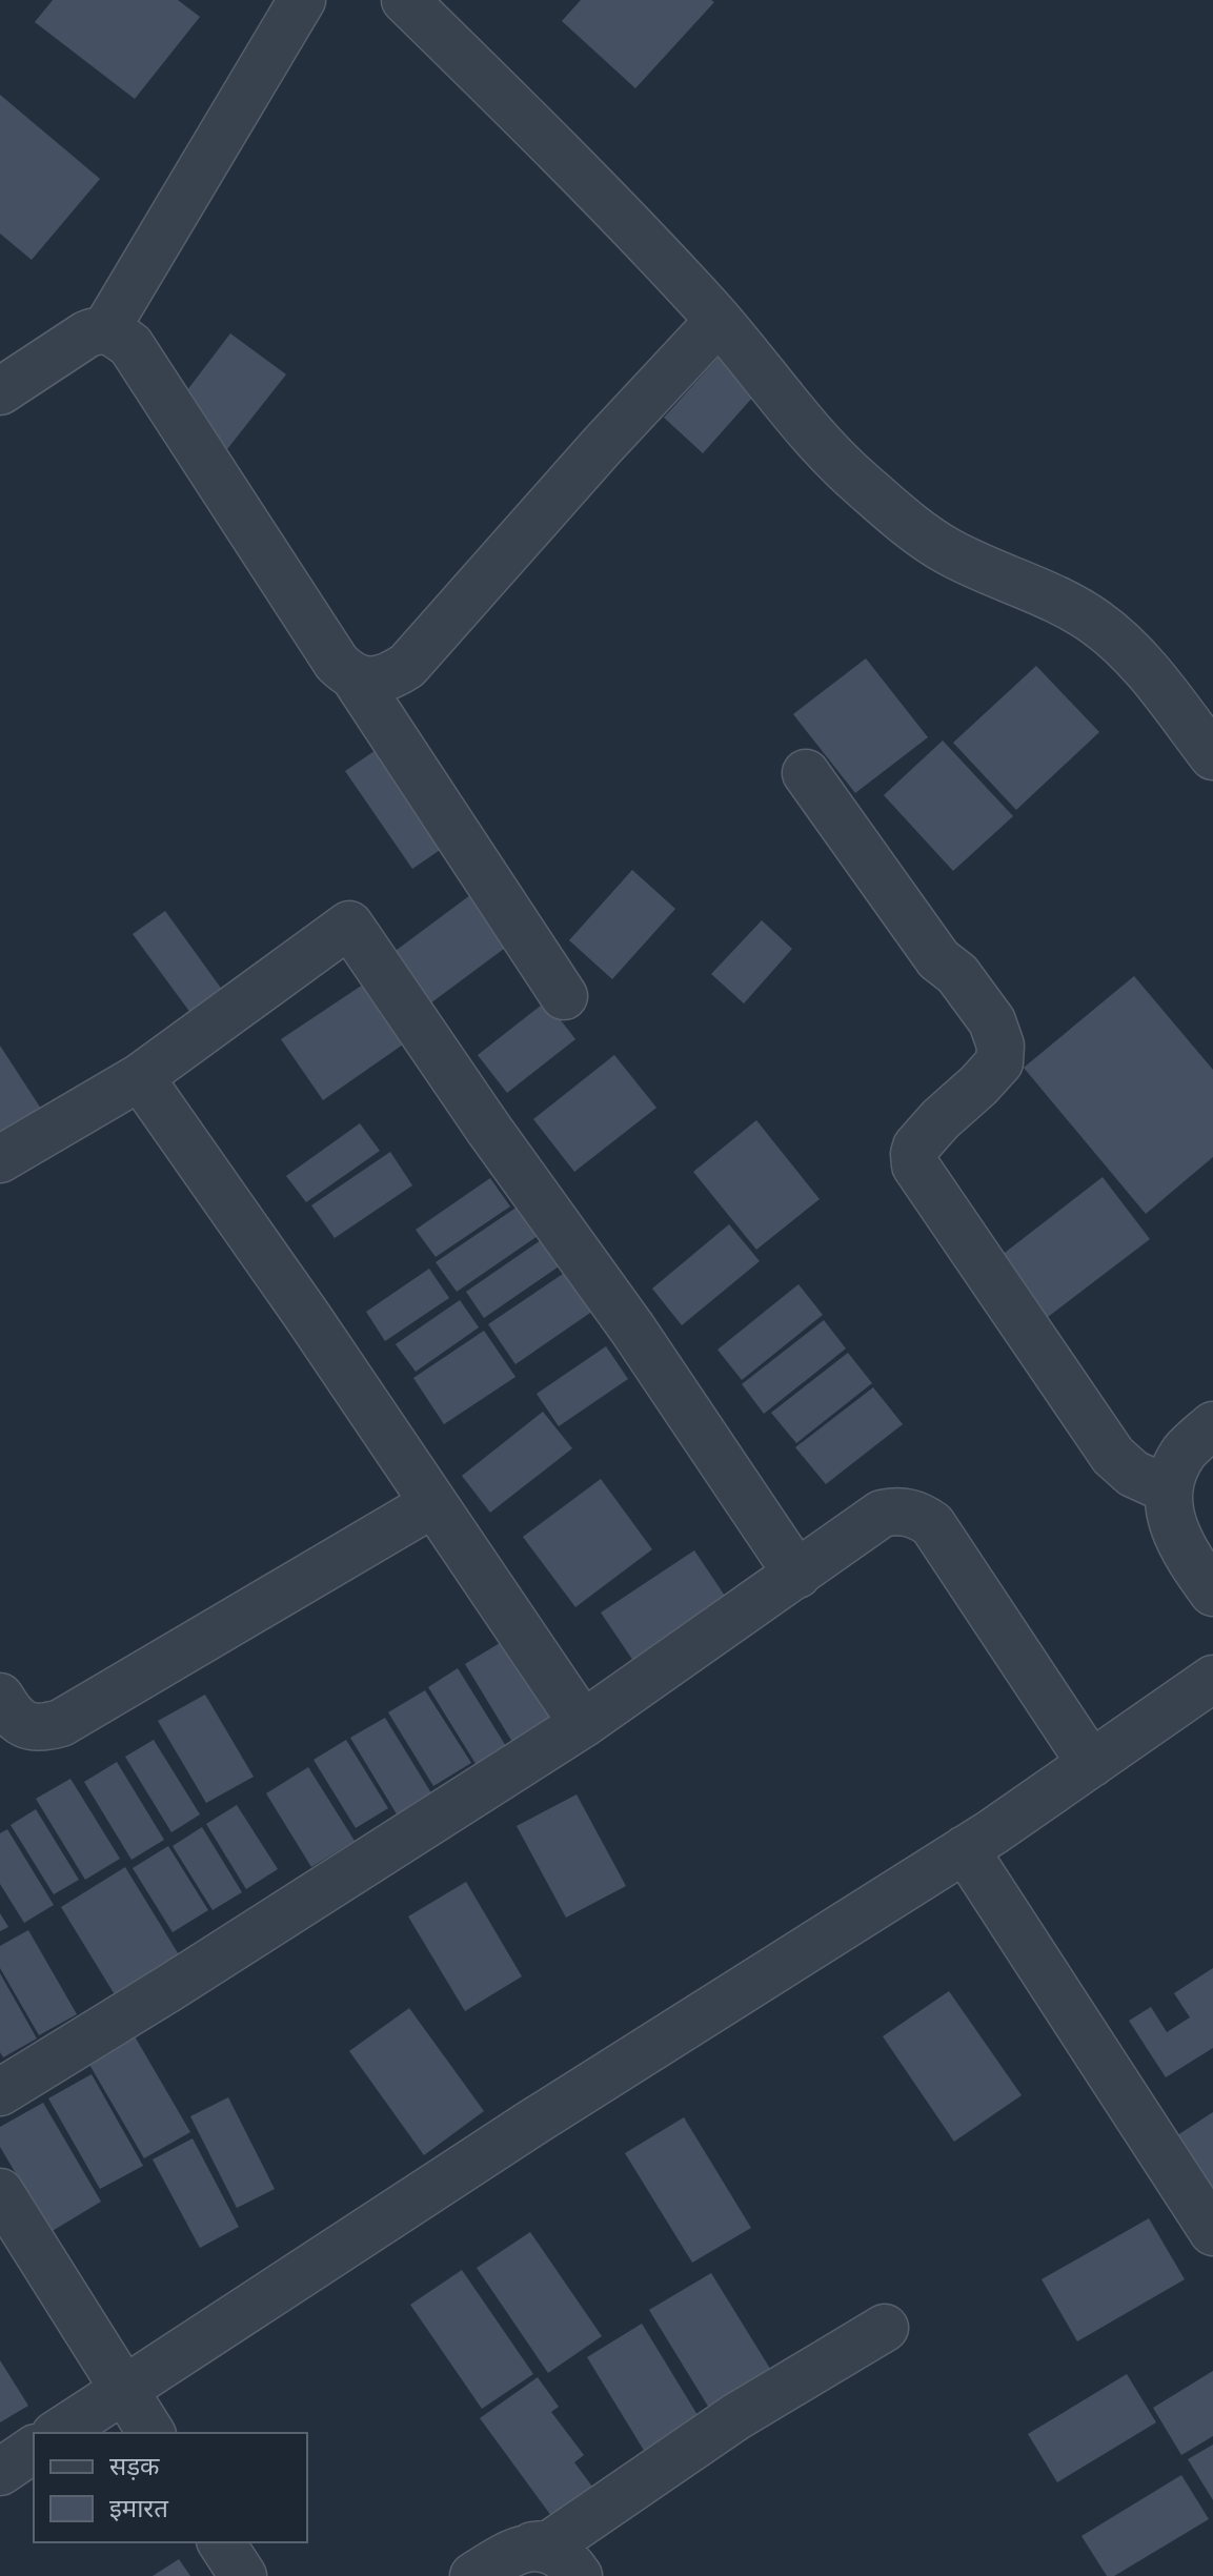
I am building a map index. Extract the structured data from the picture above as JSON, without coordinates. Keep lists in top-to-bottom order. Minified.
{"legend":["सड़क","इमारत"]}
